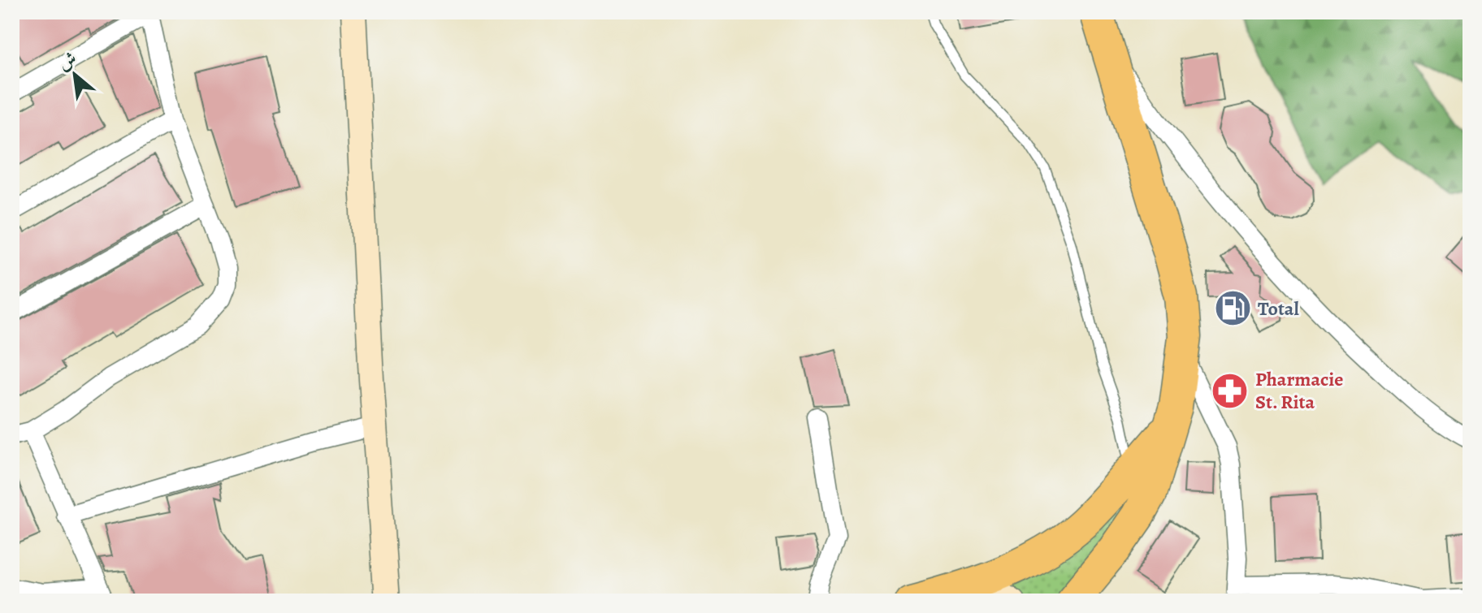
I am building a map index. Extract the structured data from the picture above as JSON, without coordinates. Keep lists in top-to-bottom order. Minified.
{"places":{"fuel station":["Total"],"pharmacy":["Pharmacie St. Rita"]},"north":"top left"}
